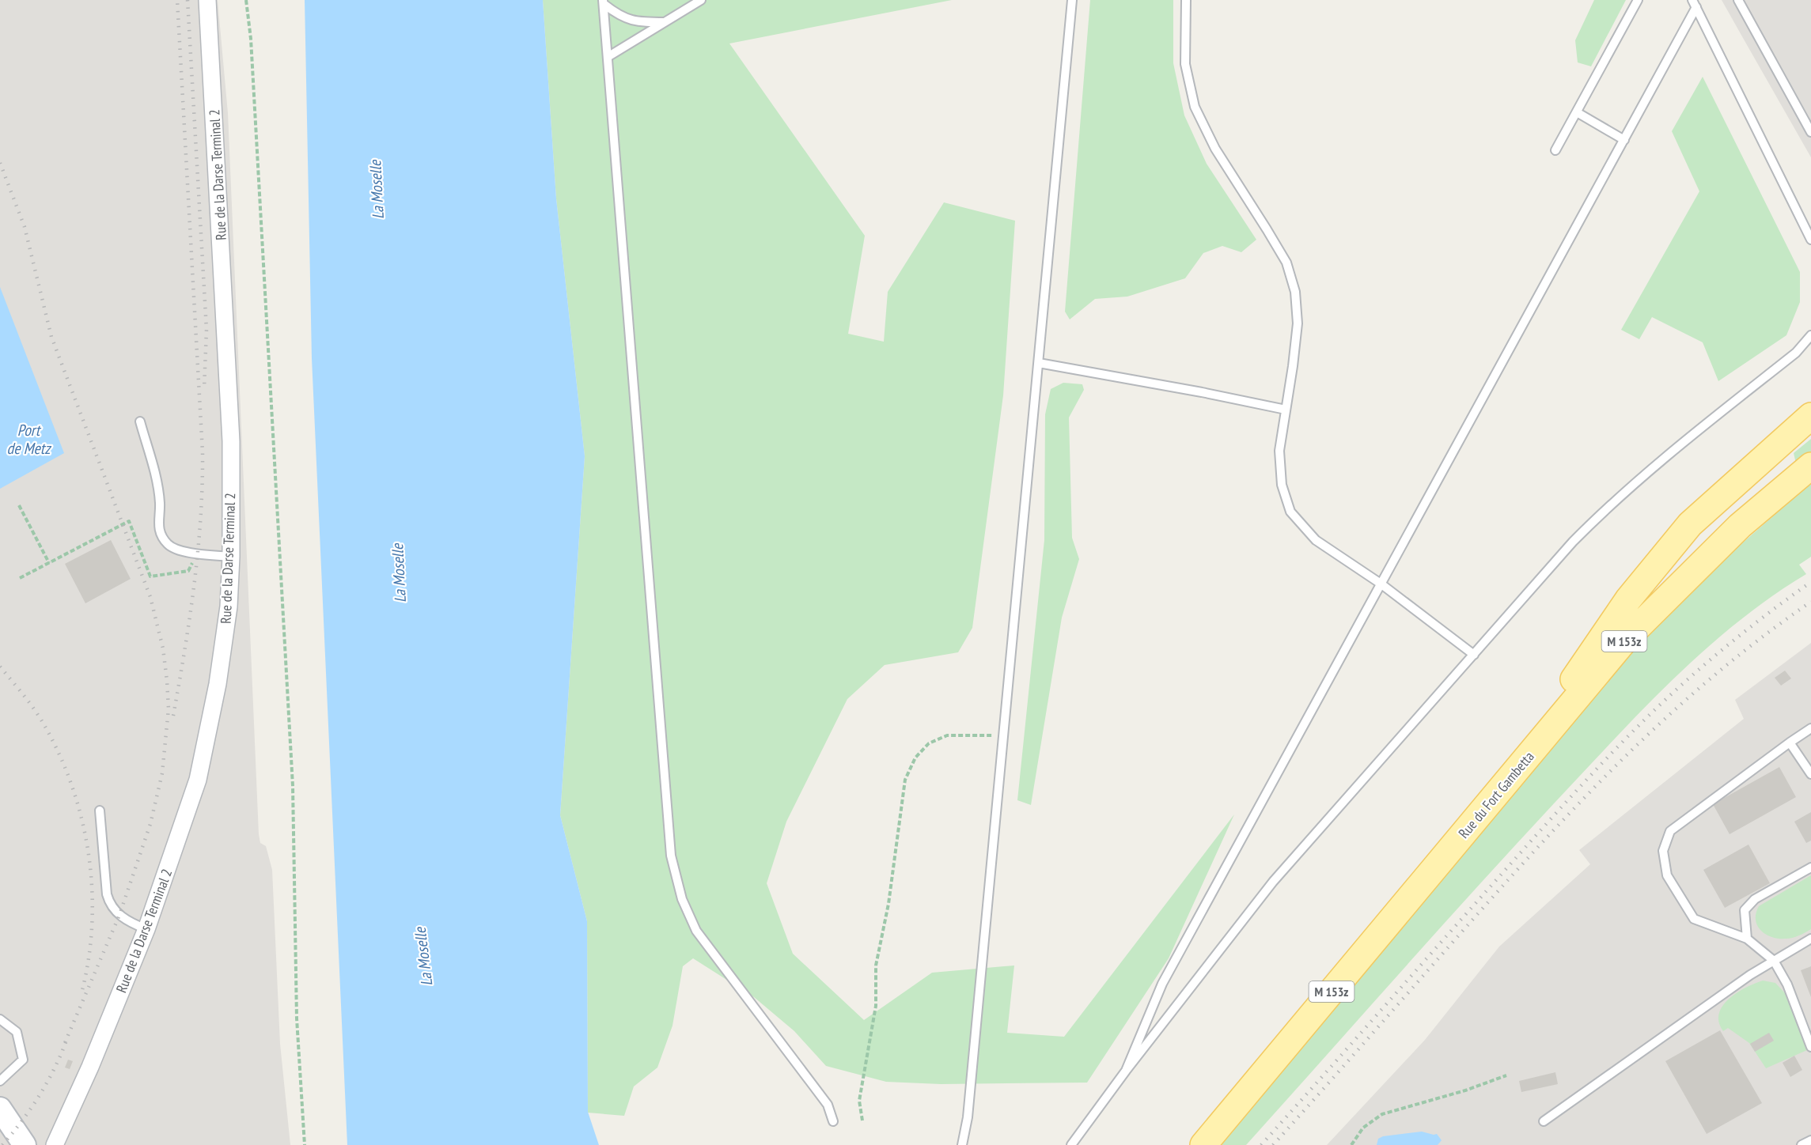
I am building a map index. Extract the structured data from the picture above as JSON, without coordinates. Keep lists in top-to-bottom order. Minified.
{"streets":{"main road":["M 153z","Rue du Fort Gambetta"],"street":["Rue de la Darse Terminal 2"]},"water":["La Moselle","Port de Metz"]}
